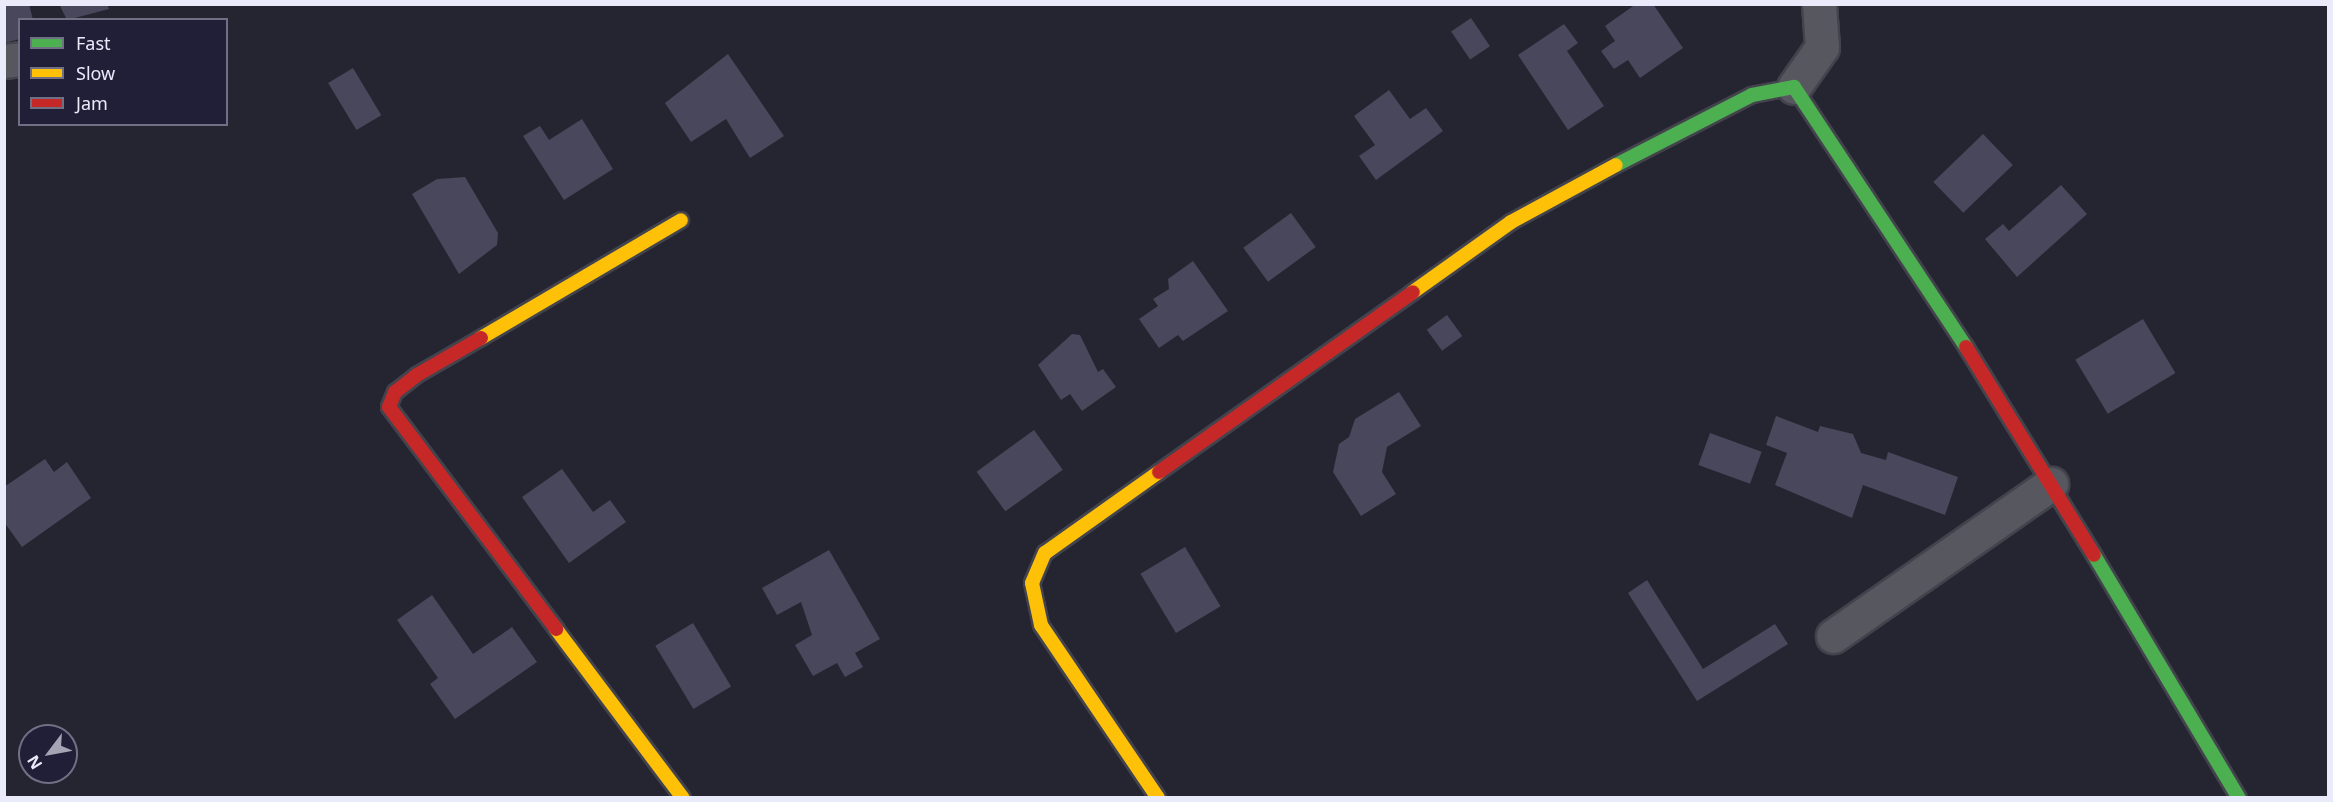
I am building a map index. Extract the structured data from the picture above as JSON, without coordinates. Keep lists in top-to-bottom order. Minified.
{"legend":["Fast","Slow","Jam"],"north":"bottom left"}
